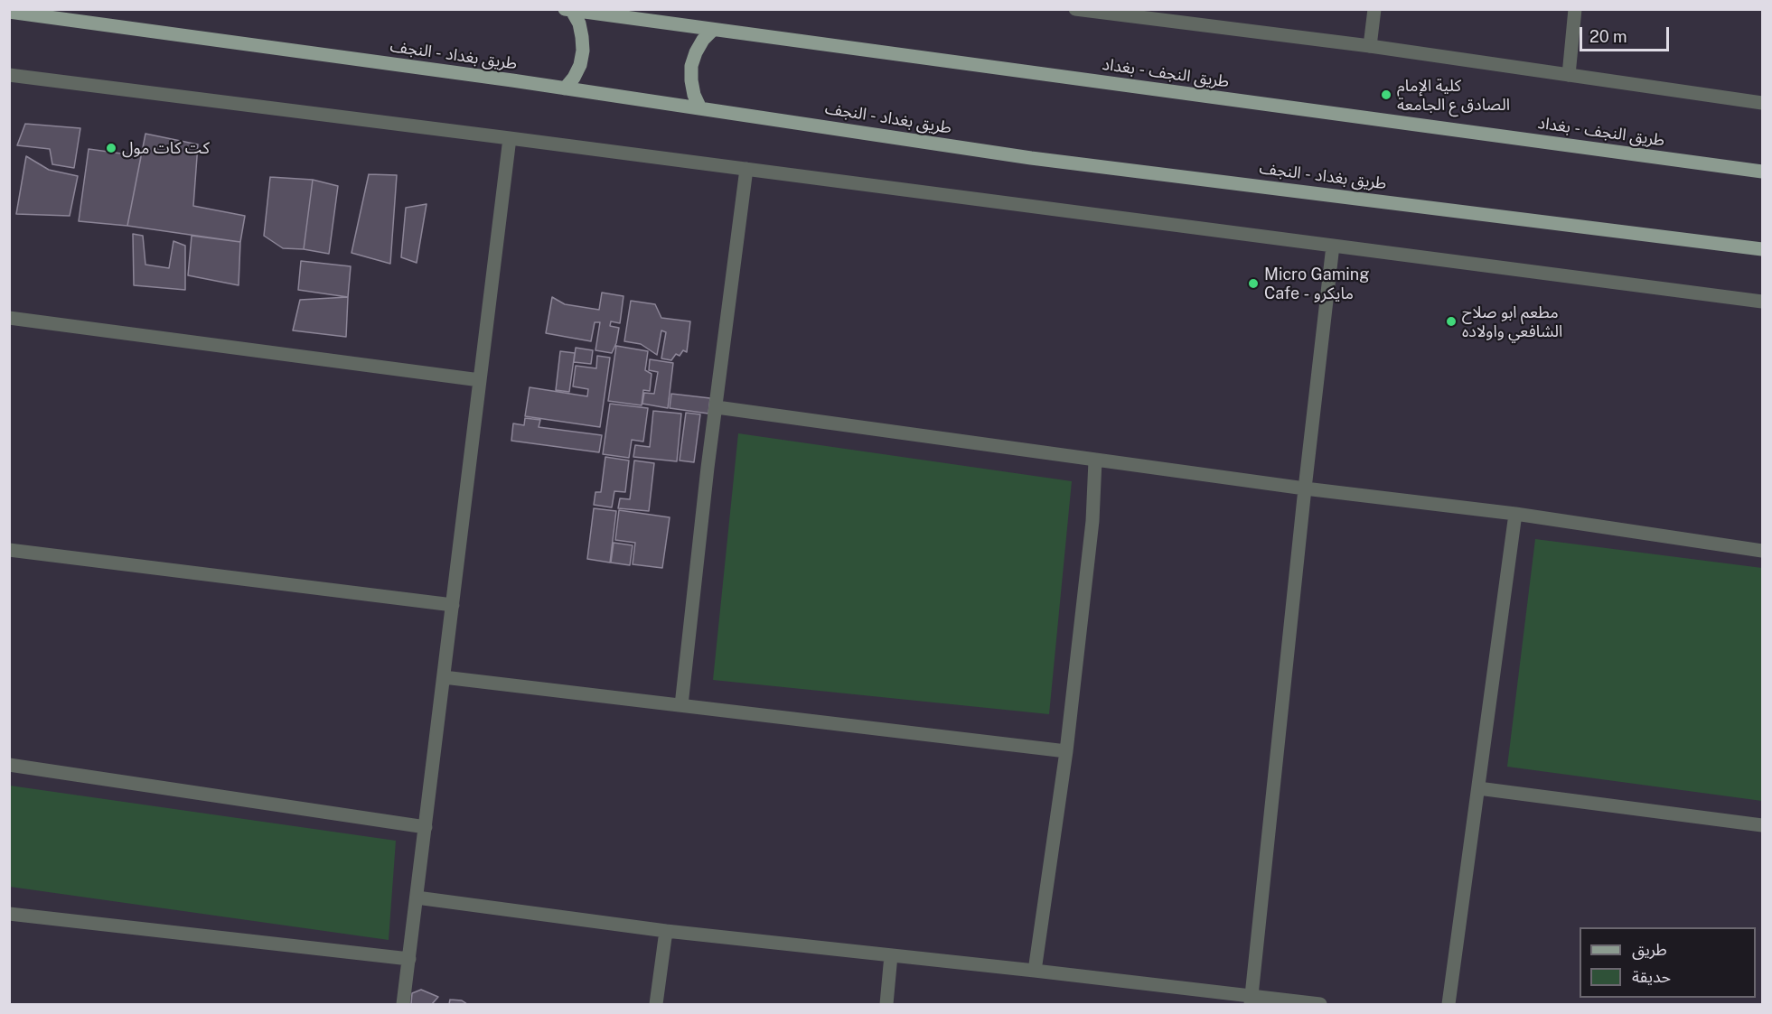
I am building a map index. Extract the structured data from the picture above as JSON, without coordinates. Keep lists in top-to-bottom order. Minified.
{"streets":{"main road":["طريق بغداد - النجف","طريق النجف - بغداد"]},"places":["كلية الإمام الصادق ع الجامعة","كت كات مول","Micro Gaming Cafe - مايكرو","مطعم ابو صلاح الشافعي واولاده"],"legend":["طريق","حديقة"],"scale_bar":"20 m"}
